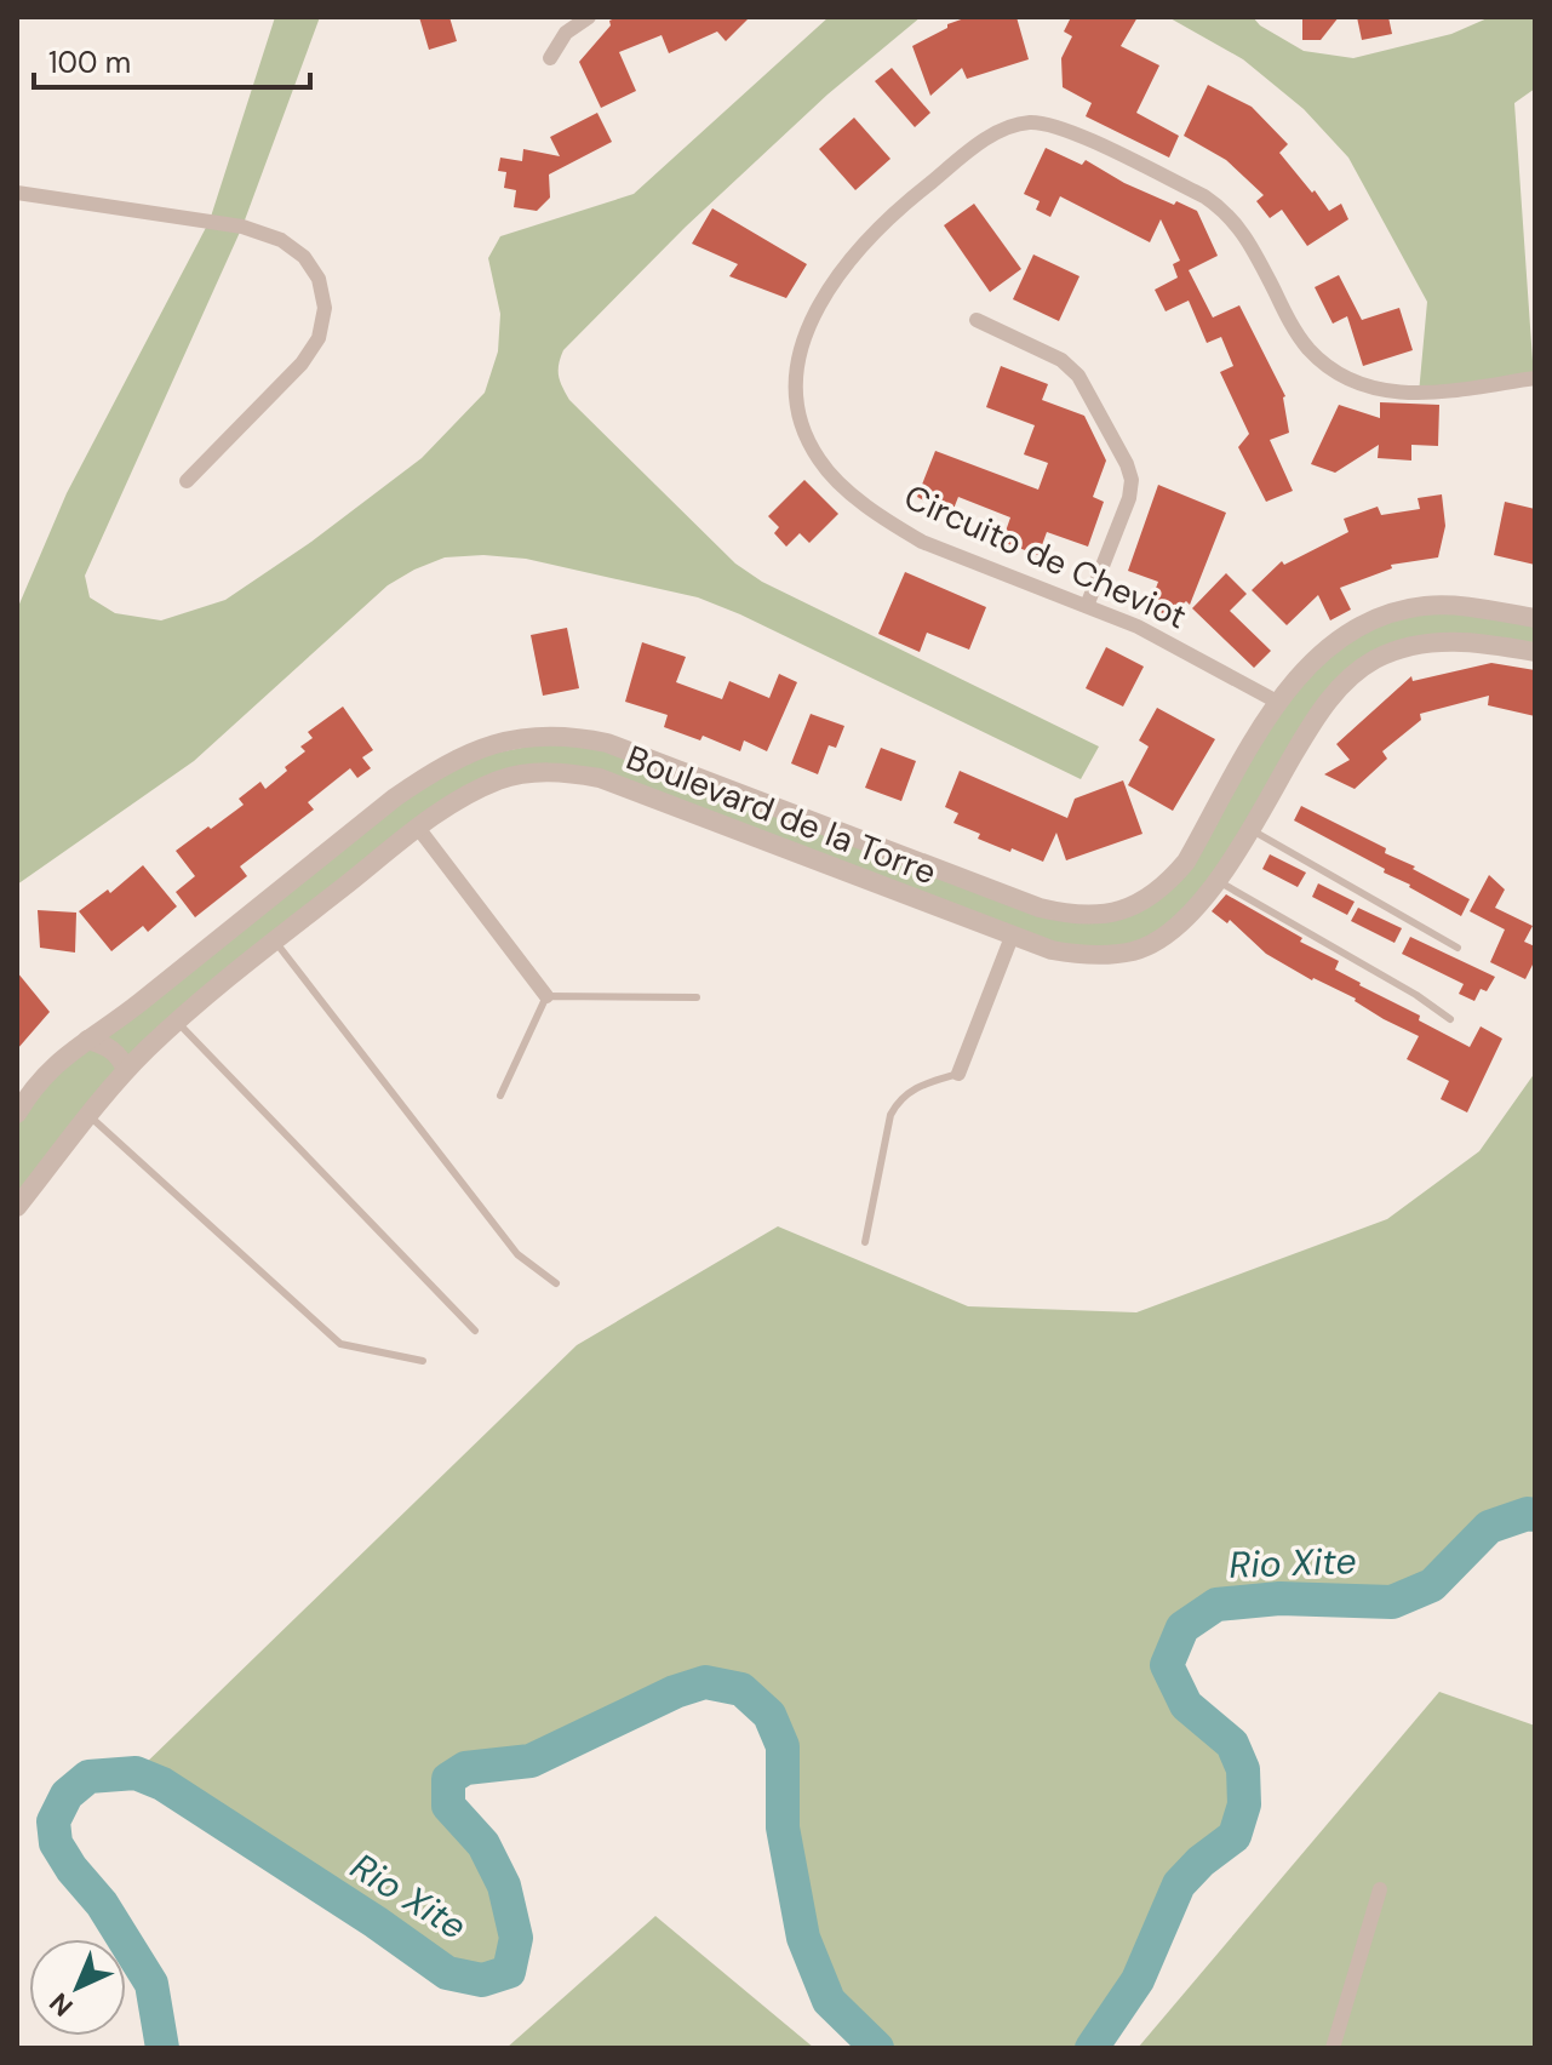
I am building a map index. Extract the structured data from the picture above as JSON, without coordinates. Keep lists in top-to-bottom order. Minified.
{"streets":{"street":["Circuito de Cheviot","Boulevard de la Torre"]},"crossings":[["Circuito de Cheviot","Boulevard de la Torre"]],"water":["Rio Xite"],"scale_bar":"100 m","north":"bottom left"}
